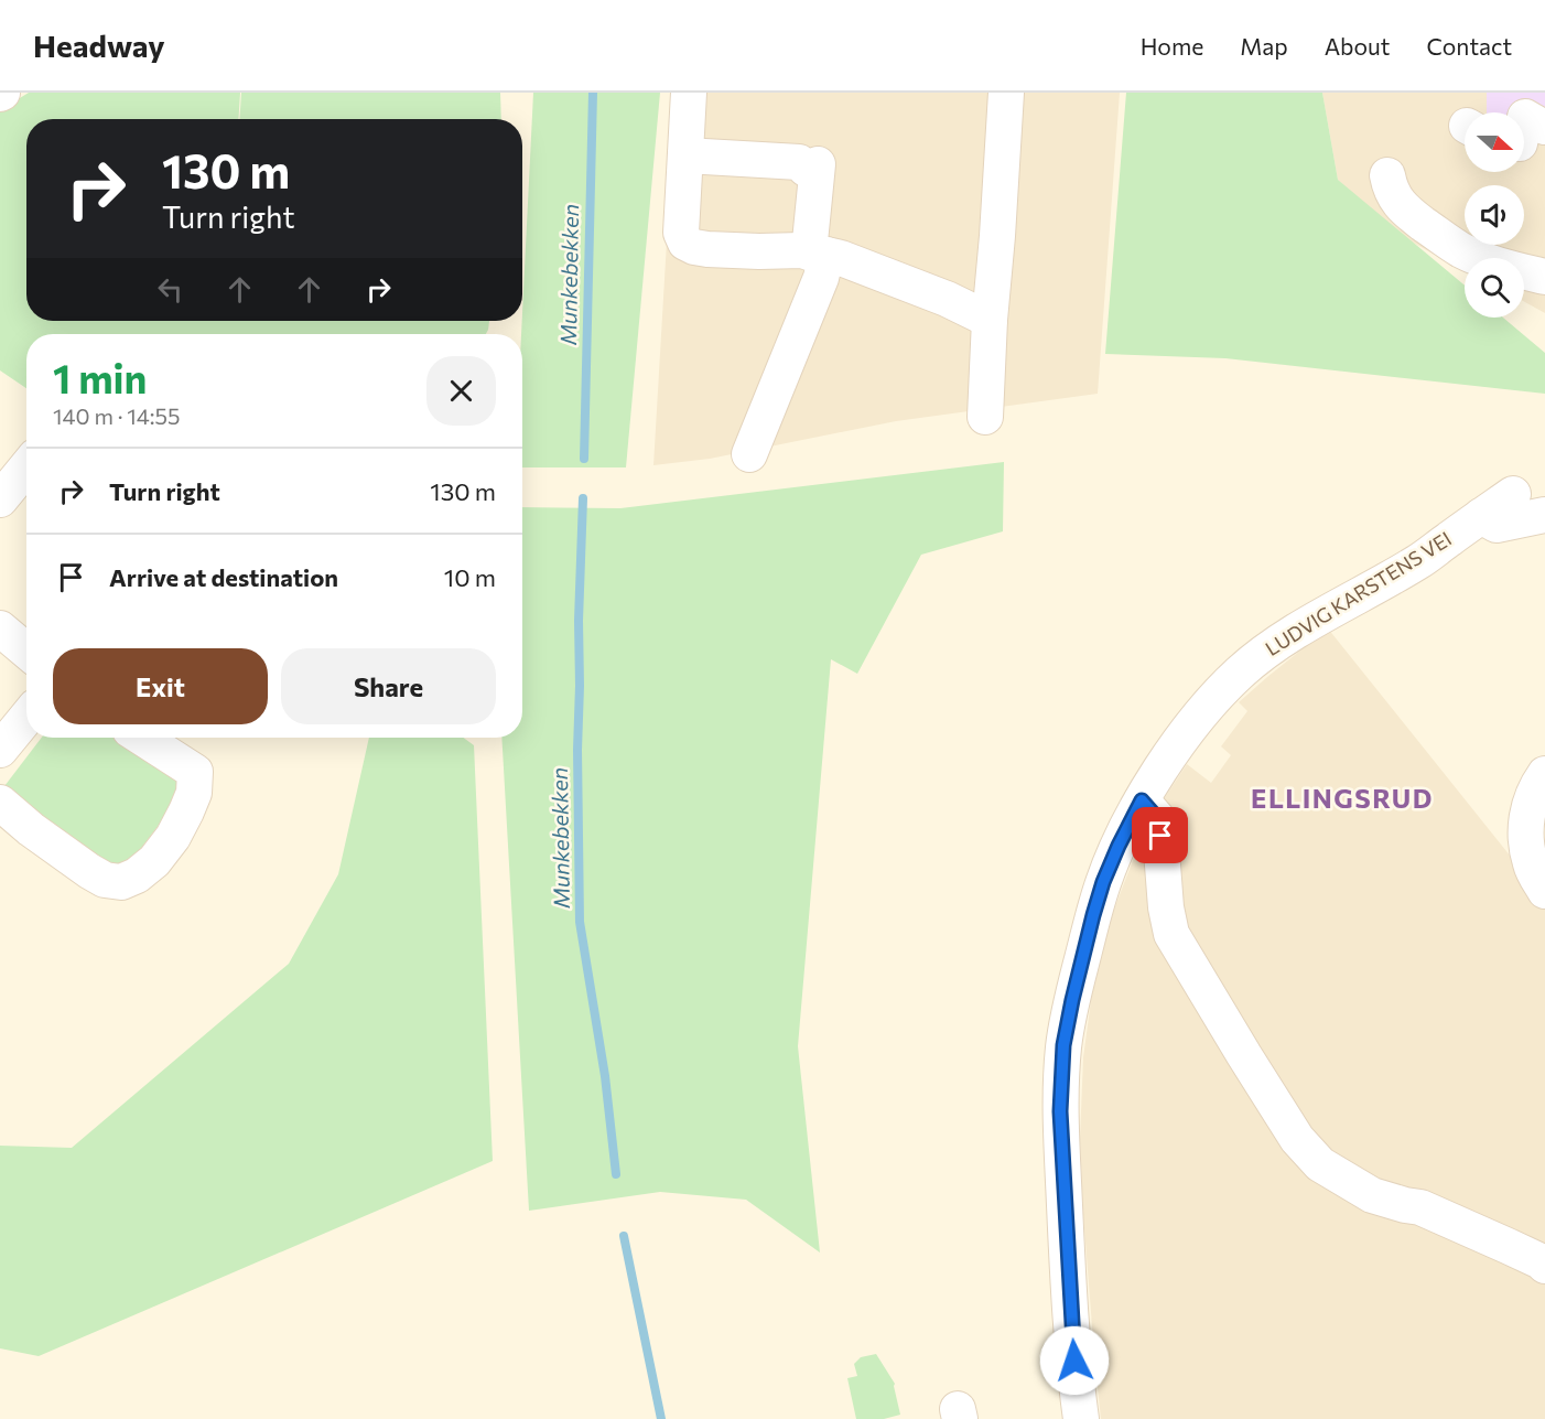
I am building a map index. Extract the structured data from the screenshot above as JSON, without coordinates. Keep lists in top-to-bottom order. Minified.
{"streets":{"street":["LUDVIG KARSTENS VEI"]},"districts":["ELLINGSRUD"],"water":["Munkebekken"],"north":"right","page":{"header":"Headway","nav":["Home","Map","About","Contact"],"turn":["130 m","Turn right"],"heading":["1 min","140 m · 14:55"],"list":[{"name":"Turn right","value":"130 m"},{"name":"Arrive at destination","value":"10 m"}],"buttons":["Exit","Share"]}}
